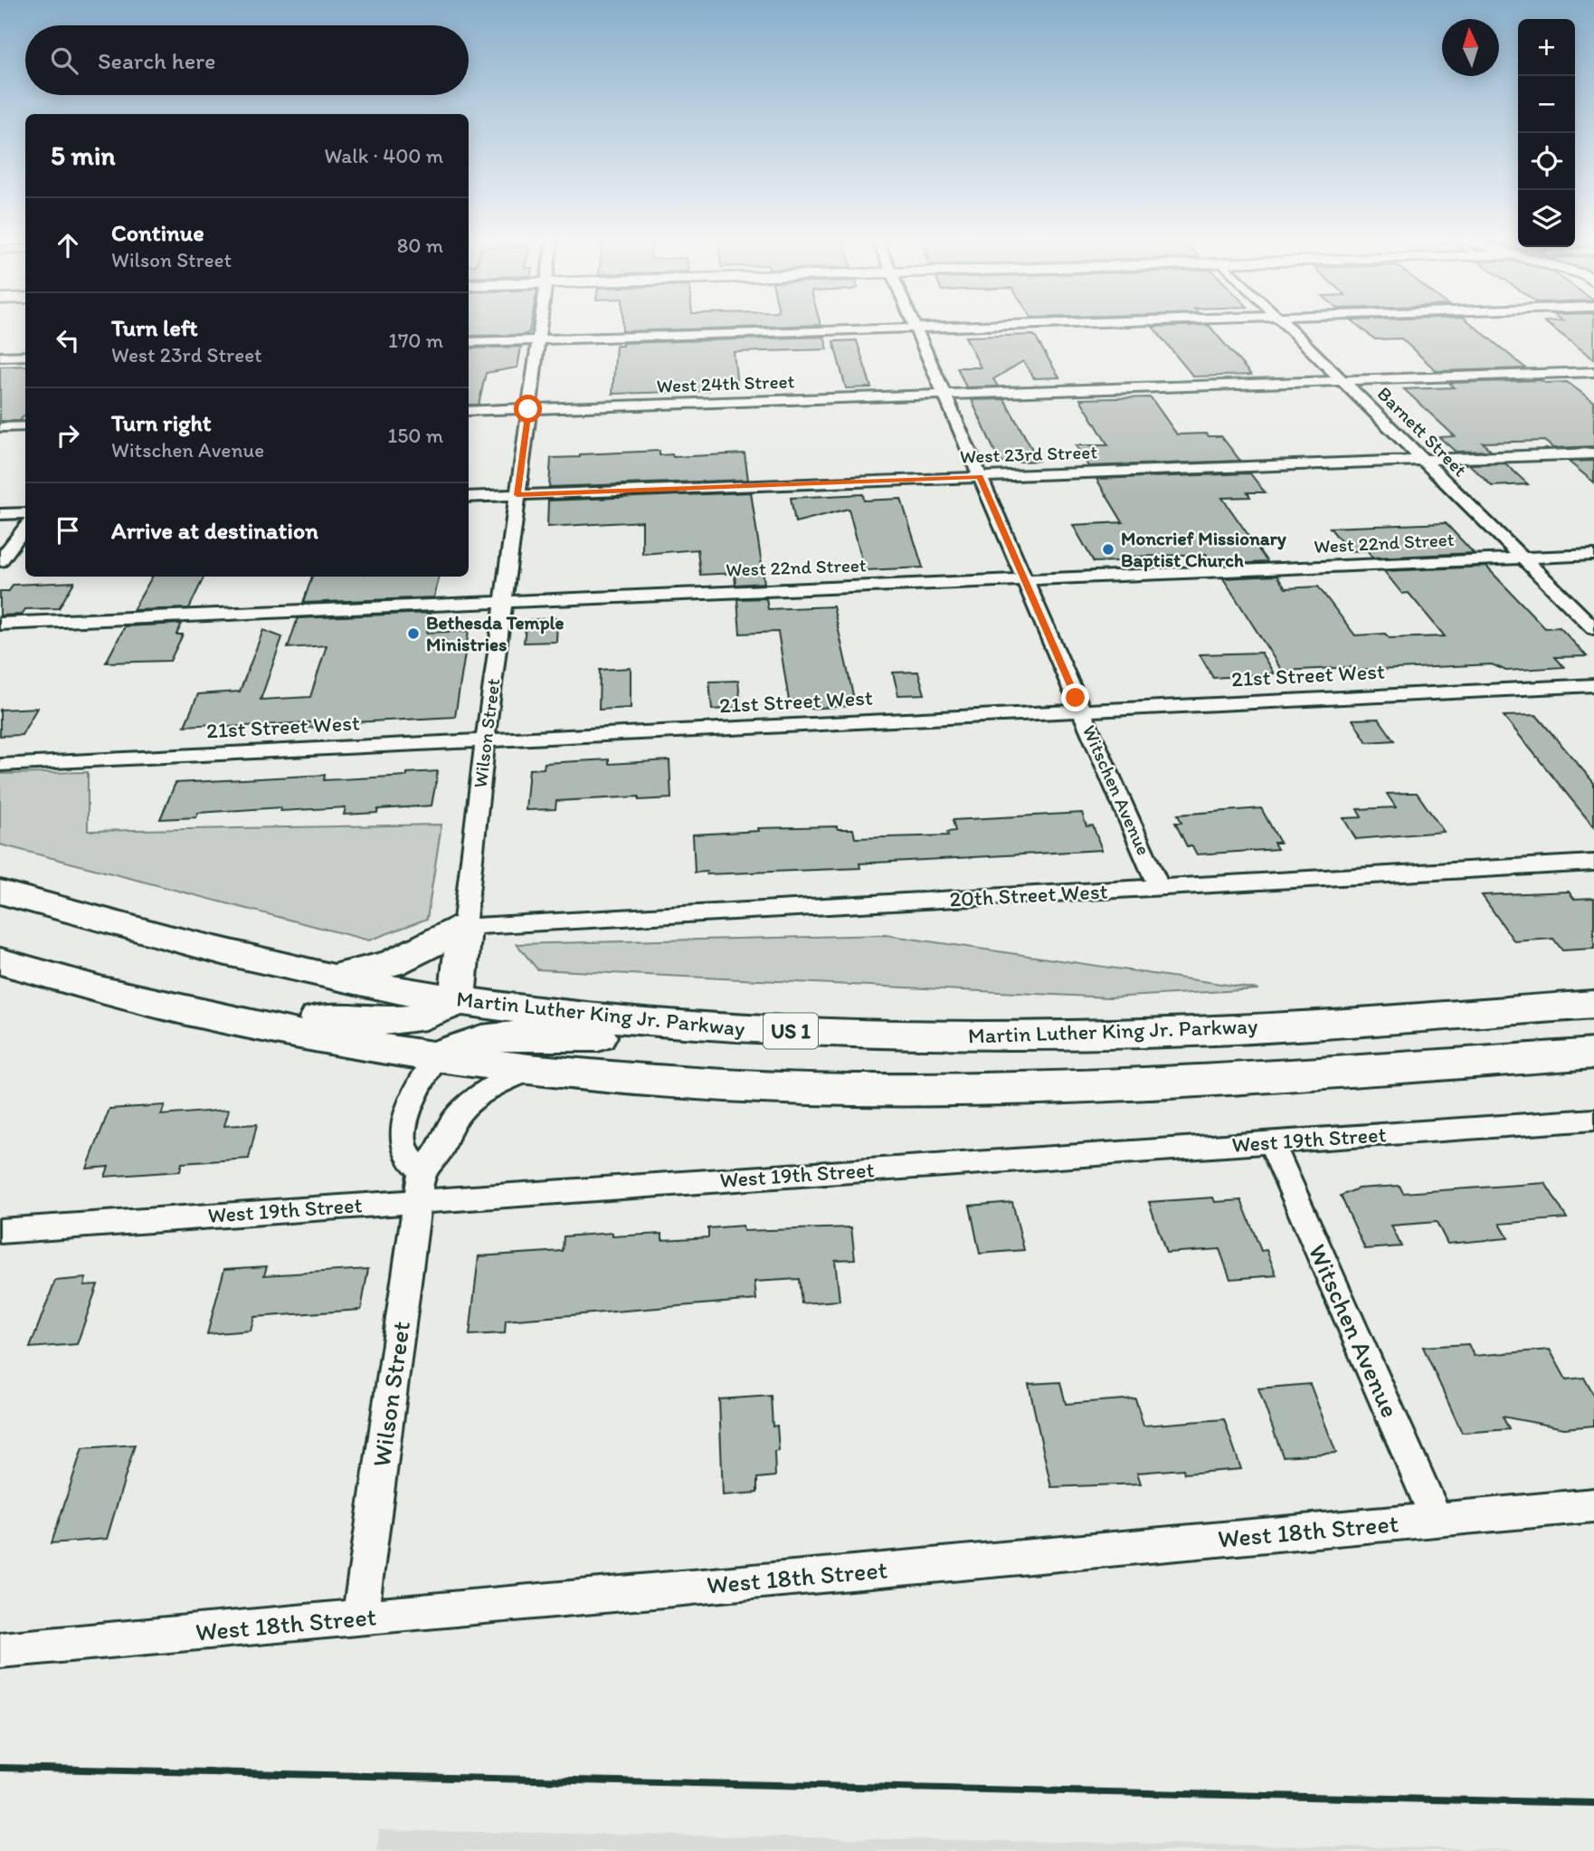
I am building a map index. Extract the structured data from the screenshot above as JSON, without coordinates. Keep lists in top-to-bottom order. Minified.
{"streets":{"highway":["Martin Luther King Jr. Parkway","US 1"],"street":["West 24th Street","Barnett Street","West 23rd Street","West 22nd Street","21st Street West","Wilson Street","Witschen Avenue","20th Street West","West 19th Street","West 18th Street"]},"crossings":[["West 24th Street","Barnett Street"],["West 24th Street","Wilson Street"],["West 24th Street","Witschen Avenue"],["Barnett Street","West 23rd Street"],["Barnett Street","West 22nd Street"],["West 23rd Street","Wilson Street"],["West 23rd Street","Witschen Avenue"],["West 22nd Street","Wilson Street"],["West 22nd Street","Witschen Avenue"],["21st Street West","Wilson Street"],["21st Street West","Witschen Avenue"],["Wilson Street","20th Street West"],["Wilson Street","West 19th Street"],["Wilson Street","West 18th Street"],["Witschen Avenue","20th Street West"],["Witschen Avenue","West 19th Street"],["Witschen Avenue","West 18th Street"]],"places":["Moncrief Missionary Baptist Church","Bethesda Temple Ministries"],"north":"top","page":{"map_buttons":["+","−"],"search":"Search here","heading":["5 min","Walk · 400 m"],"list":[["Continue","Wilson Street","80 m"],["Turn left","West 23rd Street","170 m"],["Turn right","Witschen Avenue","150 m"],"Arrive at destination"]}}
